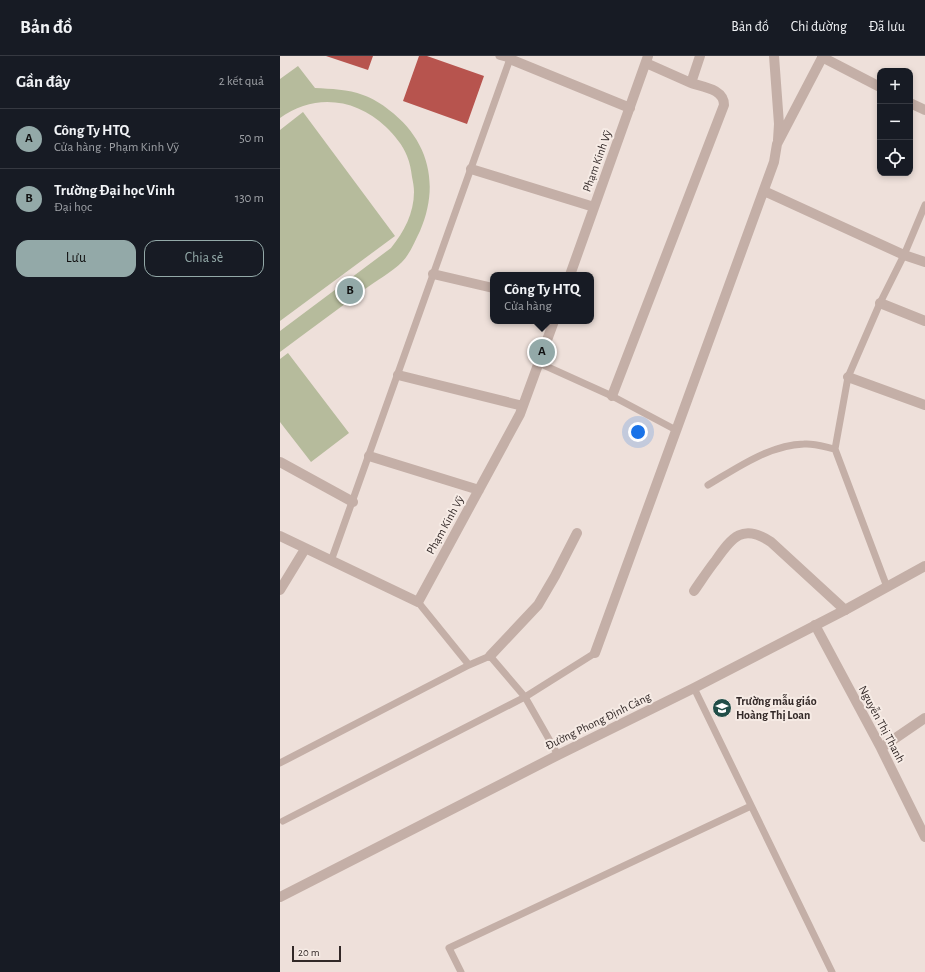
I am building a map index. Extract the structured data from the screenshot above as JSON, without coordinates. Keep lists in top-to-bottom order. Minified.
{"streets":{"street":["Phạm Kinh Vỹ","Đường Phong Định Cảng","Nguyễn Thị Thanh"]},"crossings":[["Đường Phong Định Cảng","Nguyễn Thị Thanh"]],"places":{"school or university":["Trường mẫu giáo Hoàng Thị Loan"]},"scale_bar":"20 m","page":{"header":"Bản đồ","nav":["Bản đồ","Chỉ đường","Đã lưu"],"heading":["Gần đây","2 kết quả"],"map_buttons":["+","−"],"list":[{"mark":"A","name":"Công Ty HTQ","note":"Cửa hàng · Phạm Kinh Vỹ","value":"50 m"},{"mark":"B","name":"Trường Đại học Vinh","note":"Đại học","value":"130 m"}],"buttons":["Lưu","Chia sẻ"],"popup":["Công Ty HTQ","Cửa hàng"],"pins":["B","A"],"scale":"20 m"}}
